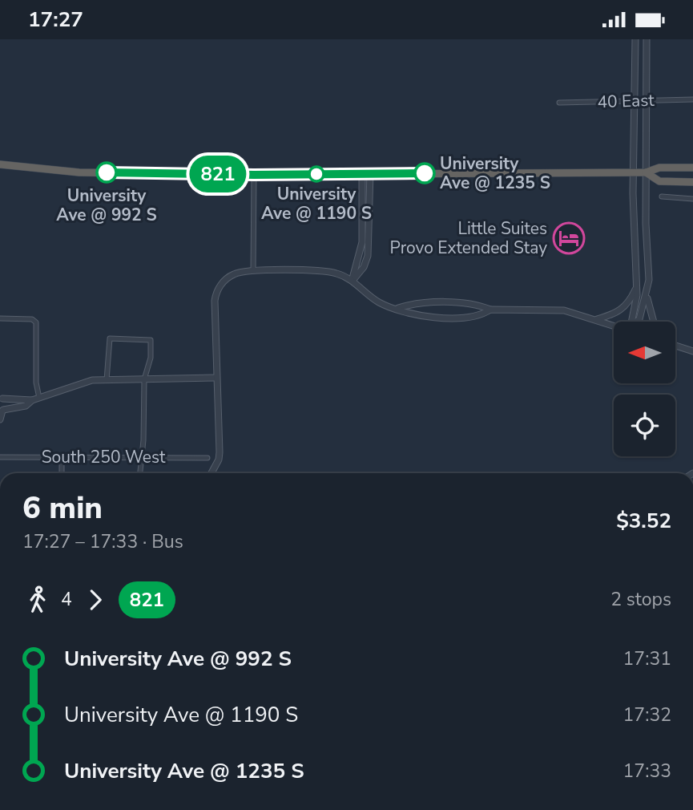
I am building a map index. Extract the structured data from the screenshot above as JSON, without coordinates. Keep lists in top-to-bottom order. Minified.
{"streets":{"street":["40 East","South 250 West"]},"places":{"other":["University Ave @ 992 S","University Ave @ 1235 S","University Ave @ 1190 S"],"hotel":["Little Suites Provo Extended Stay"]},"lines":["bus line 821"],"north":"left","page":{"status":"17:27","on_map":"821","heading":["6 min","17:27 – 17:33 · Bus","$3.52"],"legs":["4","821","2 stops"],"list":[{"name":"University Ave @ 992 S","value":"17:31"},{"name":"University Ave @ 1190 S","value":"17:32"},{"name":"University Ave @ 1235 S","value":"17:33"}]}}
